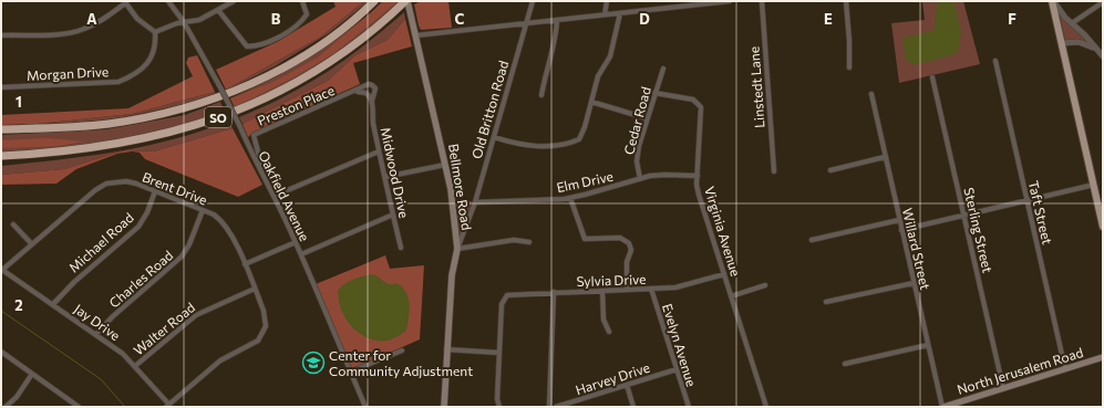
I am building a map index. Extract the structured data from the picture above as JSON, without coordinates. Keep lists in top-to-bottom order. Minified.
{"streets":{"highway":["SO"],"main road":["Bellmore Road","North Jerusalem Road"],"street":["Morgan Drive","Linstedt Lane","Preston Place","Old Britton Road","Cedar Road","Midwood Drive","Elm Drive","Brent Drive","Oakfield Avenue","Taft Street","Sterling Street","Virginia Avenue","Michael Road","Willard Street","Charles Road","Sylvia Drive","Jay Drive","Walter Road","Evelyn Avenue","Harvey Drive"]},"crossings":[["Preston Place","Midwood Drive"],["Preston Place","Oakfield Avenue"],["Old Britton Road","Elm Drive"],["Old Britton Road","Bellmore Road"],["SO","Bellmore Road"],["Cedar Road","Elm Drive"],["Cedar Road","Virginia Avenue"],["Elm Drive","Virginia Avenue"],["Brent Drive","Michael Road"],["Brent Drive","Charles Road"],["Brent Drive","Jay Drive"],["Brent Drive","Walter Road"],["Taft Street","North Jerusalem Road"],["Sterling Street","North Jerusalem Road"],["Virginia Avenue","Sylvia Drive"],["Michael Road","Jay Drive"],["Willard Street","North Jerusalem Road"],["Charles Road","Jay Drive"],["Sylvia Drive","Evelyn Avenue"],["Jay Drive","Walter Road"],["Evelyn Avenue","Harvey Drive"]],"places":{"school or university":["Center for Community Adjustment"]},"grid":{"columns":["A","B","C","D","E","F"],"rows":["1","2"]}}
